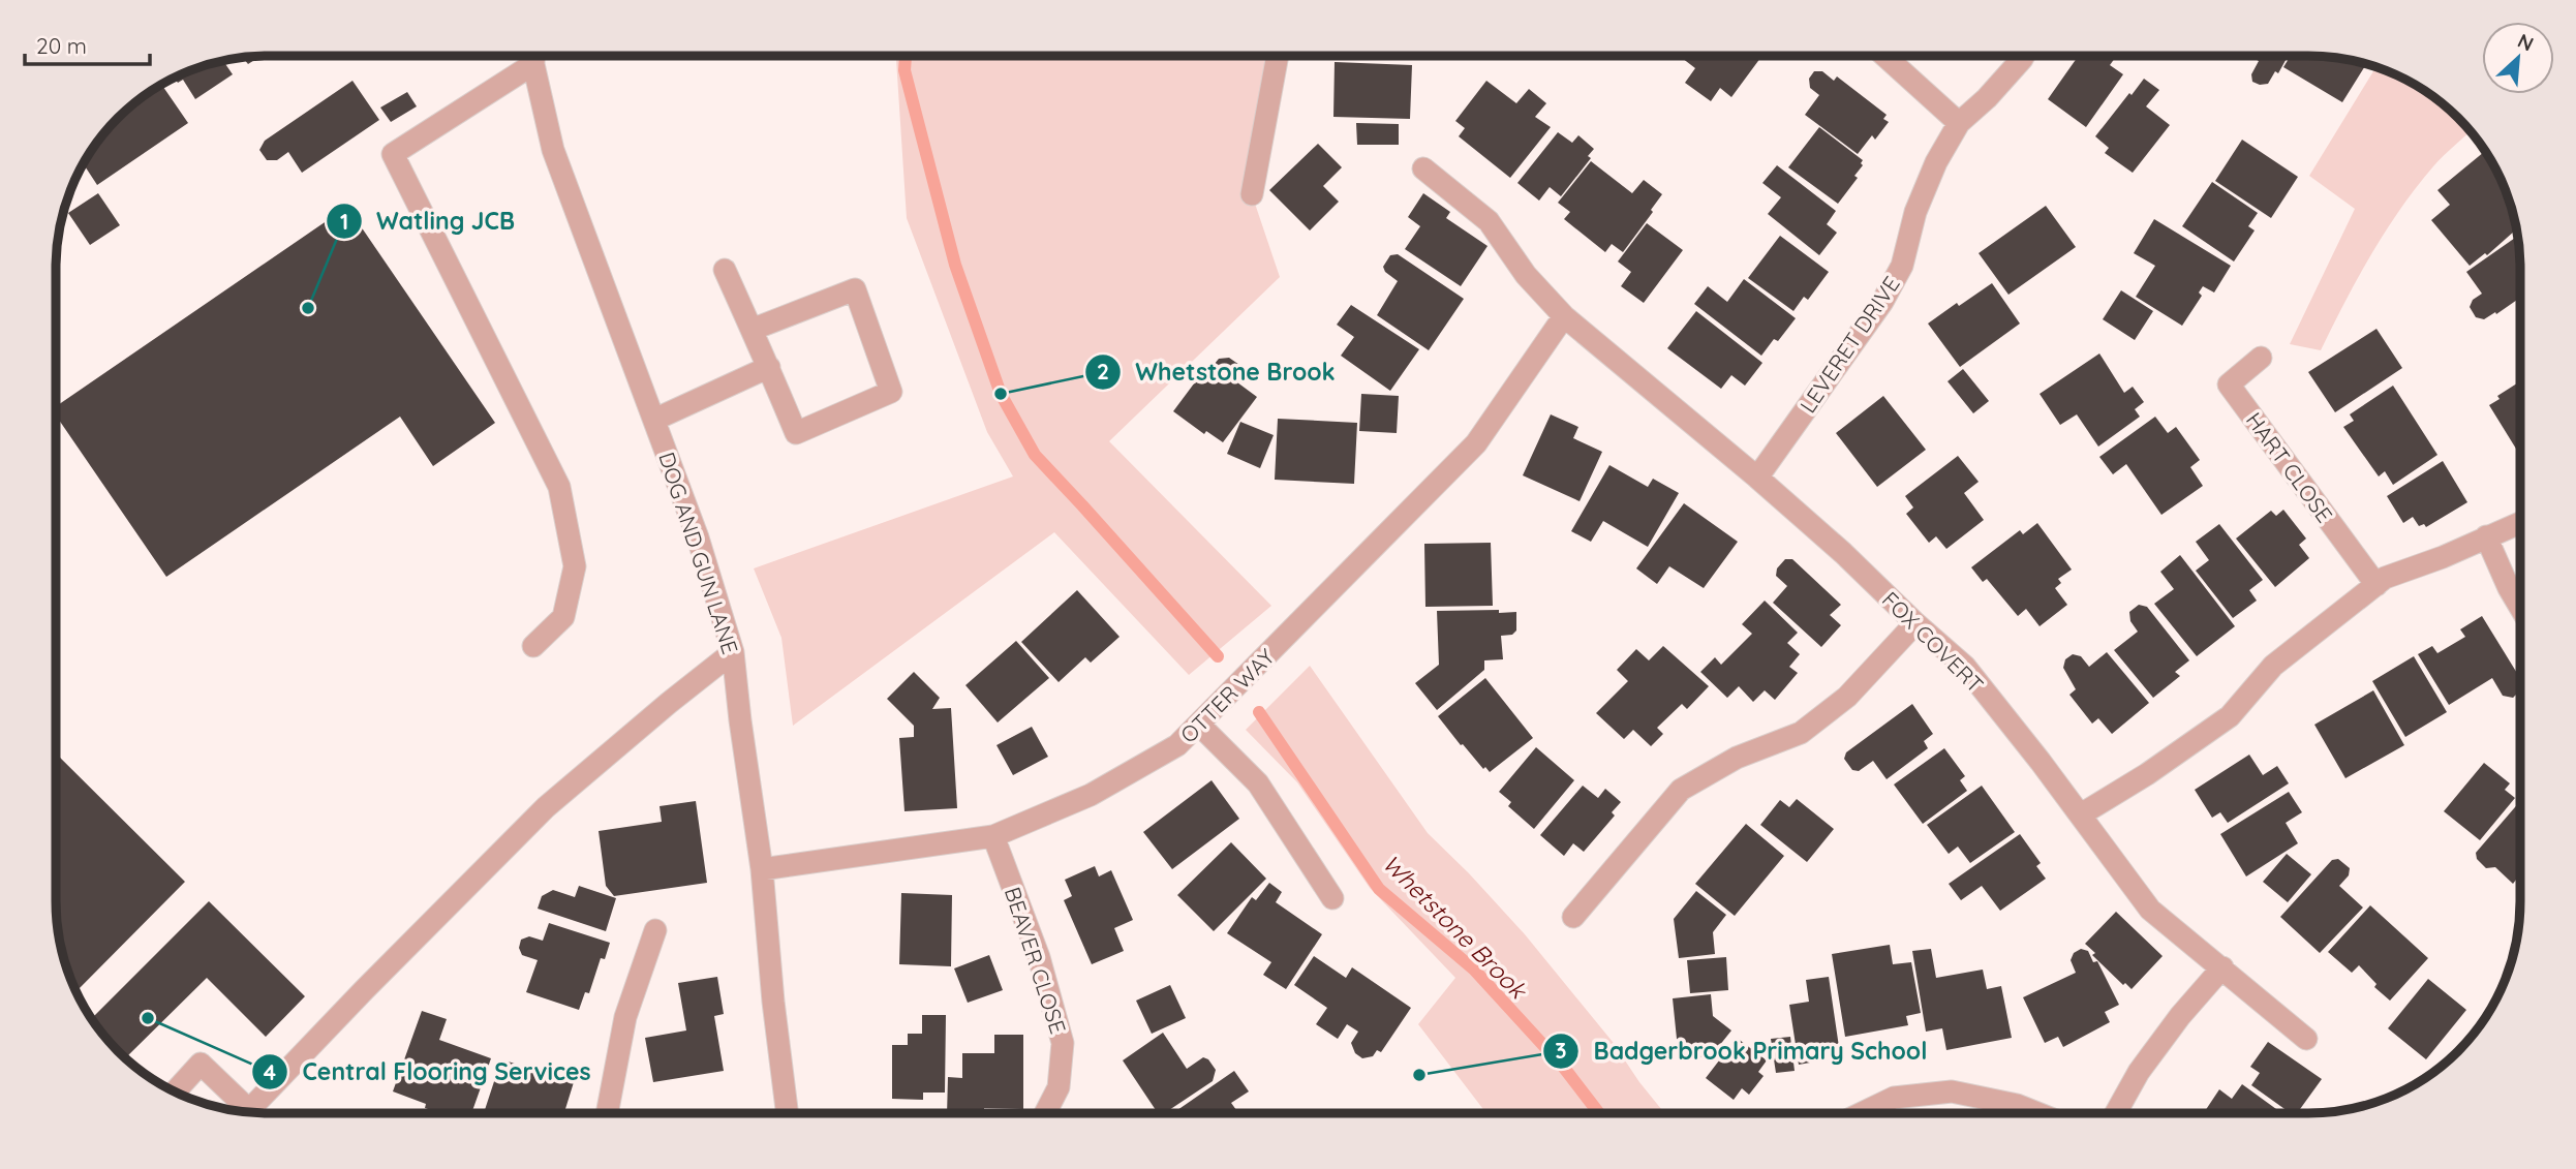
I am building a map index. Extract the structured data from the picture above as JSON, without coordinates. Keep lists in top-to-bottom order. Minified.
{"streets":{"street":["LEVERET DRIVE","HART CLOSE","DOG AND GUN LANE","FOX COVERT","OTTER WAY","BEAVER CLOSE"]},"crossings":[["LEVERET DRIVE","FOX COVERT"],["DOG AND GUN LANE","OTTER WAY"],["FOX COVERT","OTTER WAY"],["OTTER WAY","BEAVER CLOSE"]],"water":["Whetstone Brook"],"places":["Watling JCB","Whetstone Brook","Central Flooring Services","Badgerbrook Primary School"],"scale_bar":"20 m","north":"top right"}
